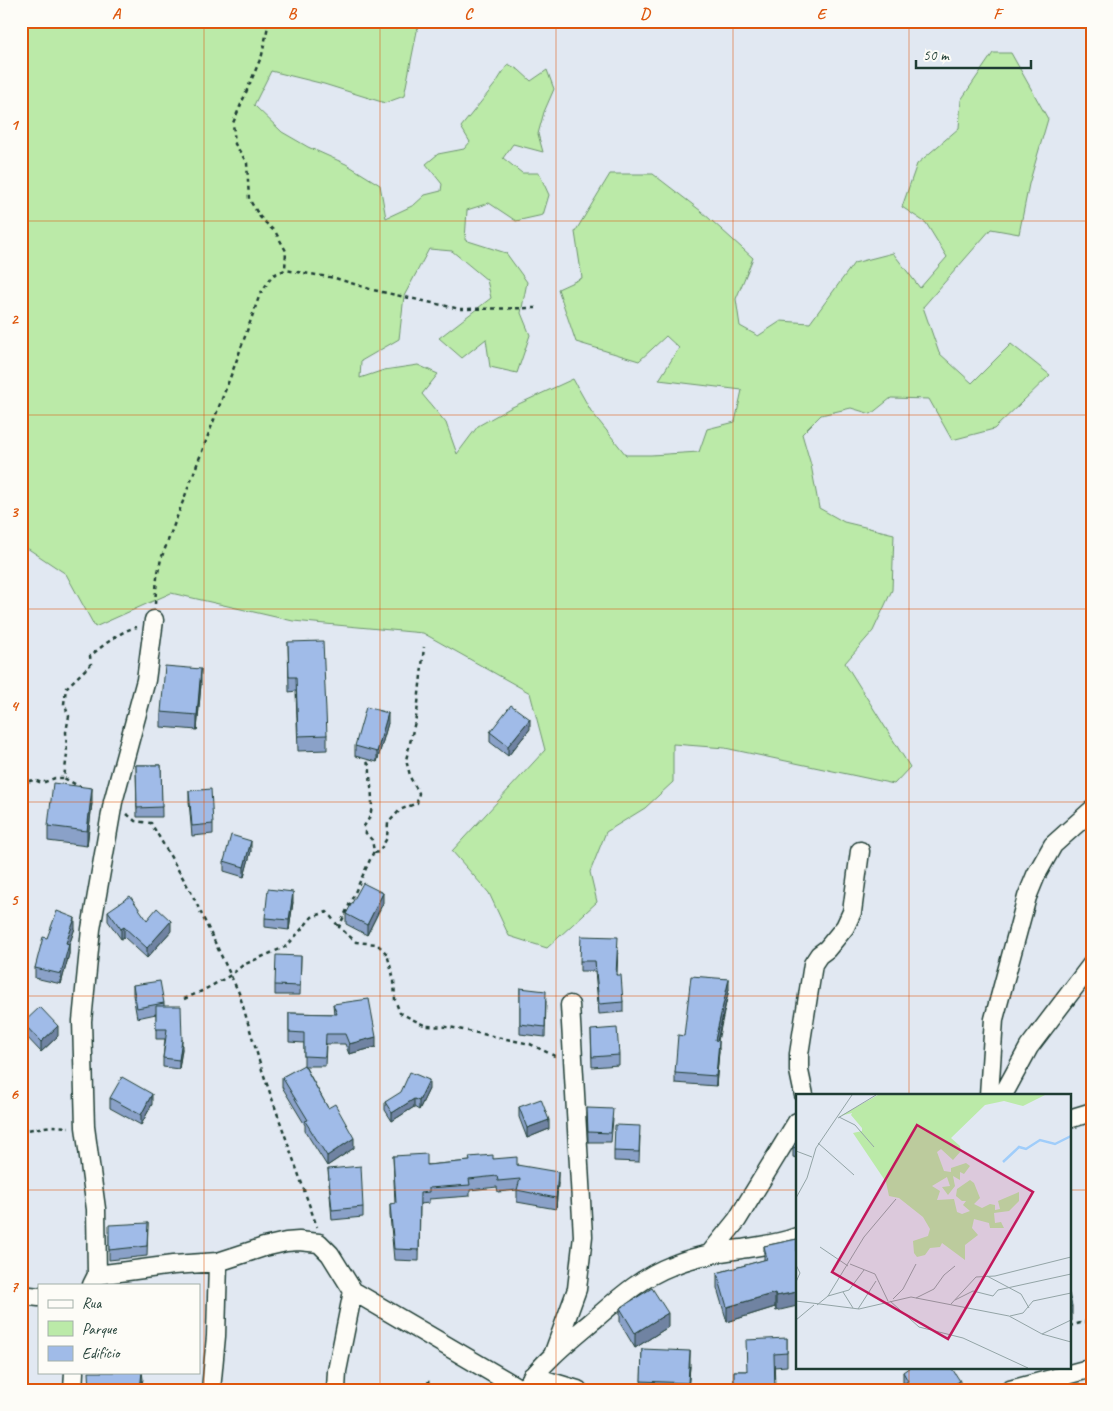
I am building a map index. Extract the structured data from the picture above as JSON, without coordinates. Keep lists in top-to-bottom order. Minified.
{"legend":["Rua","Parque","Edifício"],"scale_bar":"50 m","grid":{"columns":["A","B","C","D","E","F"],"rows":["1","2","3","4","5","6","7"]}}
